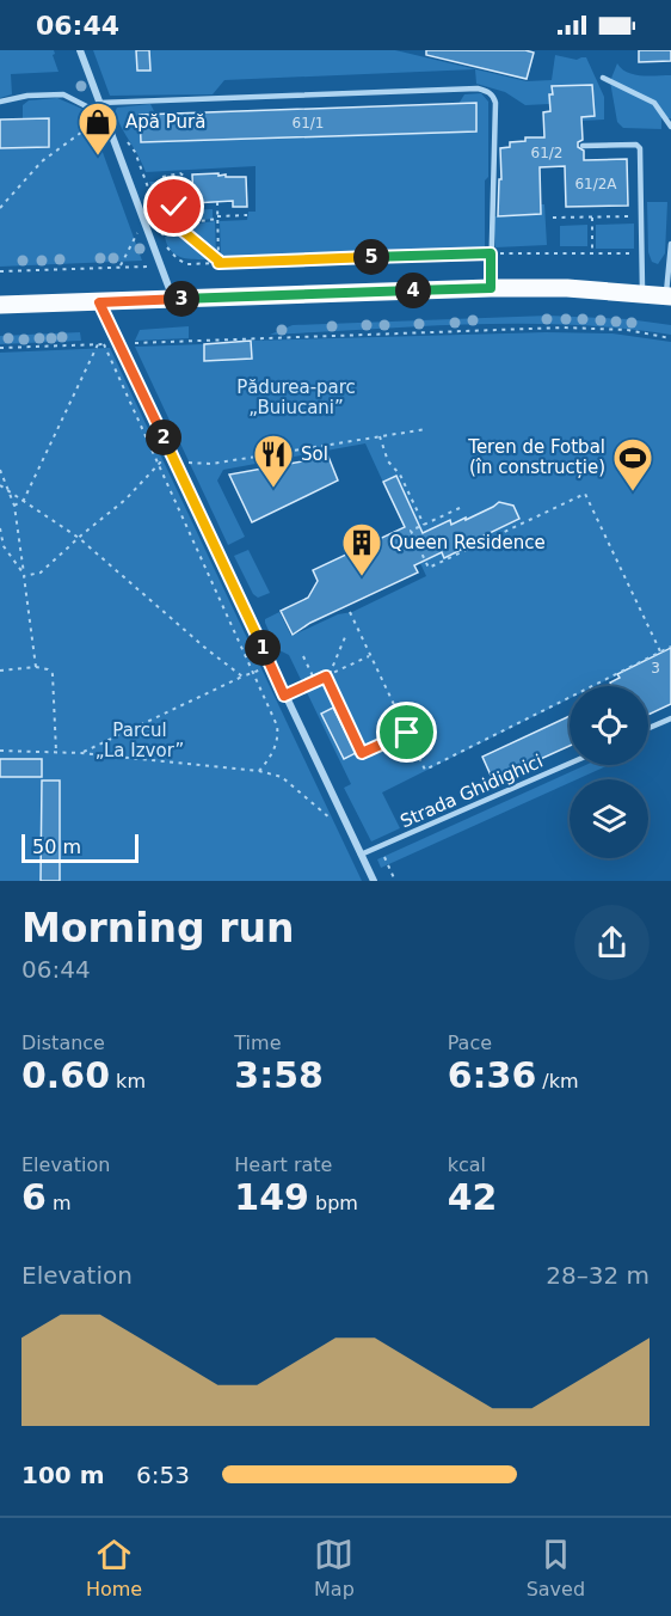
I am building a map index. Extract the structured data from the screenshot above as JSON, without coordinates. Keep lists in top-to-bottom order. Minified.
{"streets":{"lane":["Strada Ghidighici"]},"parks":["Pădurea-parc „Buiucani”","Parcul „La Izvor”"],"places":{"shop":["Apă Pură"],"restaurant":["Sol"],"sports":["Teren de Fotbal (în construcție)"],"building":["Queen Residence"]},"house_numbers":["61/1","61/2","61/2A","3"],"scale_bar":"50 m","page":{"status":"06:44","pins":["5","4","3","2","1"],"scale":"50 m","heading":["Morning run","06:44"],"stats":[["Distance","0.60 km"],["Time","3:58"],["Pace","6:36 /km"],["Elevation","6 m"],["Heart rate","149 bpm"],["kcal","42"]],"chart":["Elevation","28–32 m"],"list":[{"name":"100 m","note":"6:53"}],"tabs":["Home","Map","Saved"]}}
